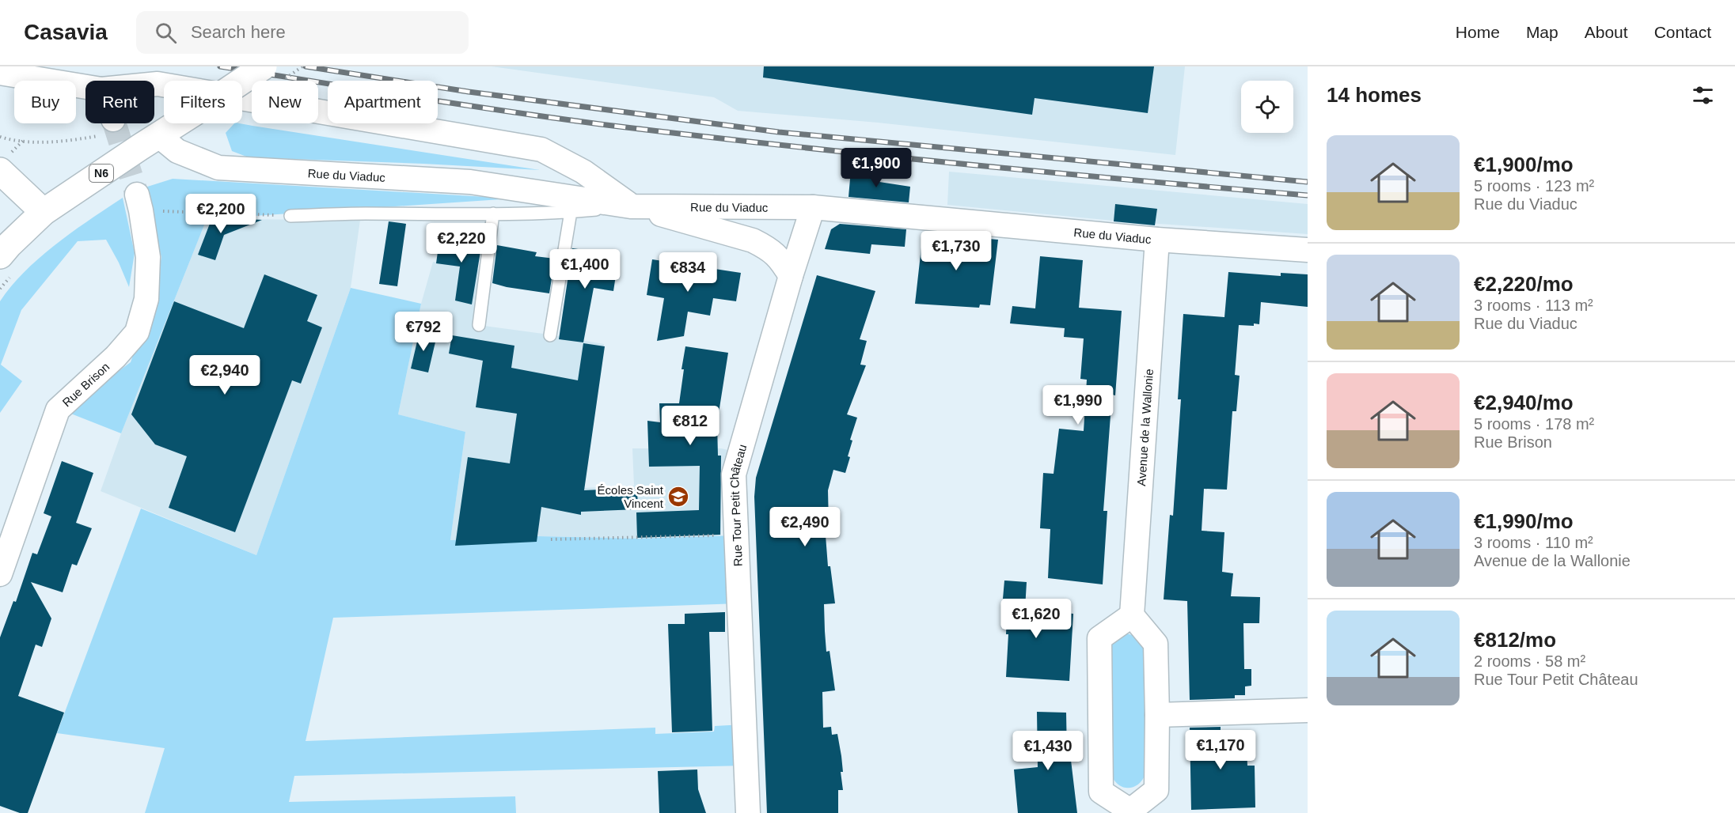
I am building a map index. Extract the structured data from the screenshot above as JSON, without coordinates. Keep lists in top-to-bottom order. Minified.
{"streets":{"main road":["N6"],"street":["Rue du Viaduc","Rue Brison","Avenue de la Wallonie","Rue Tour Petit Château"]},"crossings":[["N6","Rue du Viaduc"],["Rue du Viaduc","Avenue de la Wallonie"],["Rue du Viaduc","Rue Tour Petit Château"]],"places":{"school or university":["Écoles Saint Vincent"]},"page":{"header":"Casavia","search":"Search here","nav":["Home","Map","About","Contact"],"heading":"14 homes","chip":["Buy","Rent","Filters","New","Apartment"],"list":[{"name":"€1,900/mo","note":"5 rooms · 123 m² · Rue du Viaduc"},{"name":"€2,220/mo","note":"3 rooms · 113 m² · Rue du Viaduc"},{"name":"€2,940/mo","note":"5 rooms · 178 m² · Rue Brison"},{"name":"€1,990/mo","note":"3 rooms · 110 m² · Avenue de la Wallonie"},{"name":"€812/mo","note":"2 rooms · 58 m² · Rue Tour Petit Château"}],"price":["€1,900","€2,200","€2,220","€1,730","€1,400","€834","€792","€2,940","€1,990","€812","€2,490","€1,620","€1,170","€1,430"]}}
